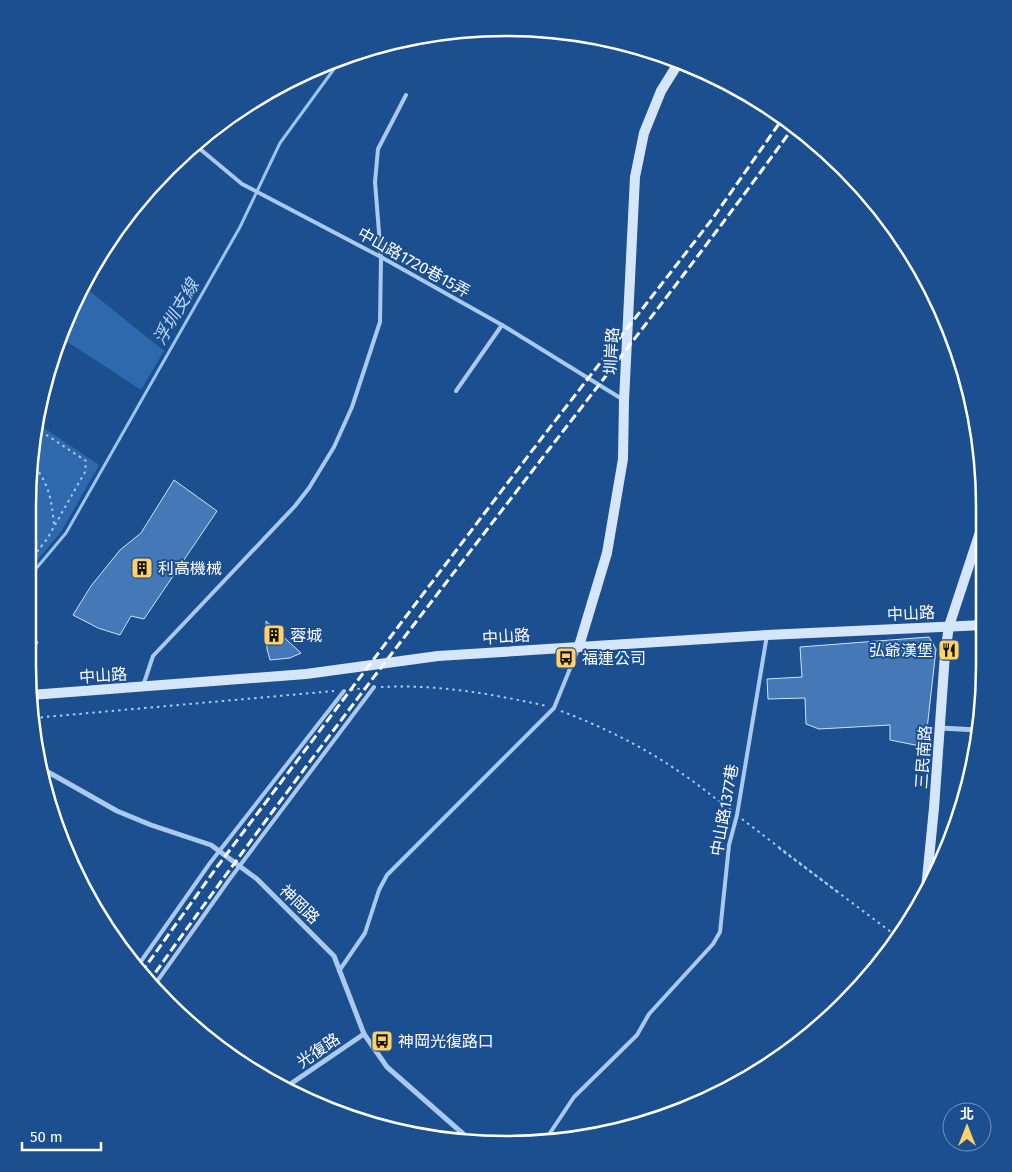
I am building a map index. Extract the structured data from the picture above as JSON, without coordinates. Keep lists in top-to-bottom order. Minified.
{"streets":{"street":["圳岸路","中山路","三民南路","神岡路","光復路"],"lane":["中山路1720巷15弄","中山路1377巷"]},"crossings":[["中山路1720巷15弄","圳岸路"],["圳岸路","中山路"],["中山路","三民南路"],["中山路","中山路1377巷"],["神岡路","光復路"]],"water":["浮圳支線"],"places":{"building":["利高機械","蓉城"],"restaurant":["弘爺漢堡"],"bus stop":["福連公司","神岡光復路口"]},"scale_bar":"50 m","north":"top"}
